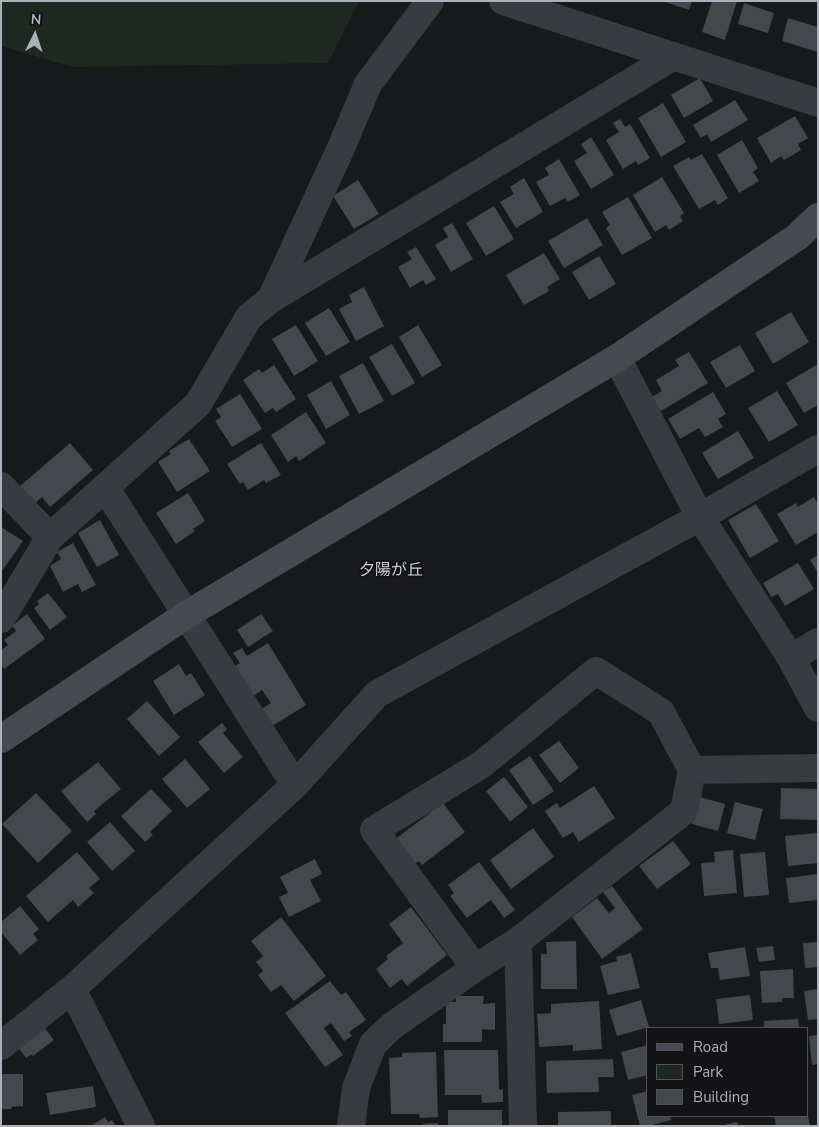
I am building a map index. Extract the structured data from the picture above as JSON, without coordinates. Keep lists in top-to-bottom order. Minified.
{"districts":["夕陽が丘"],"legend":["Road","Park","Building"],"north":"top"}
